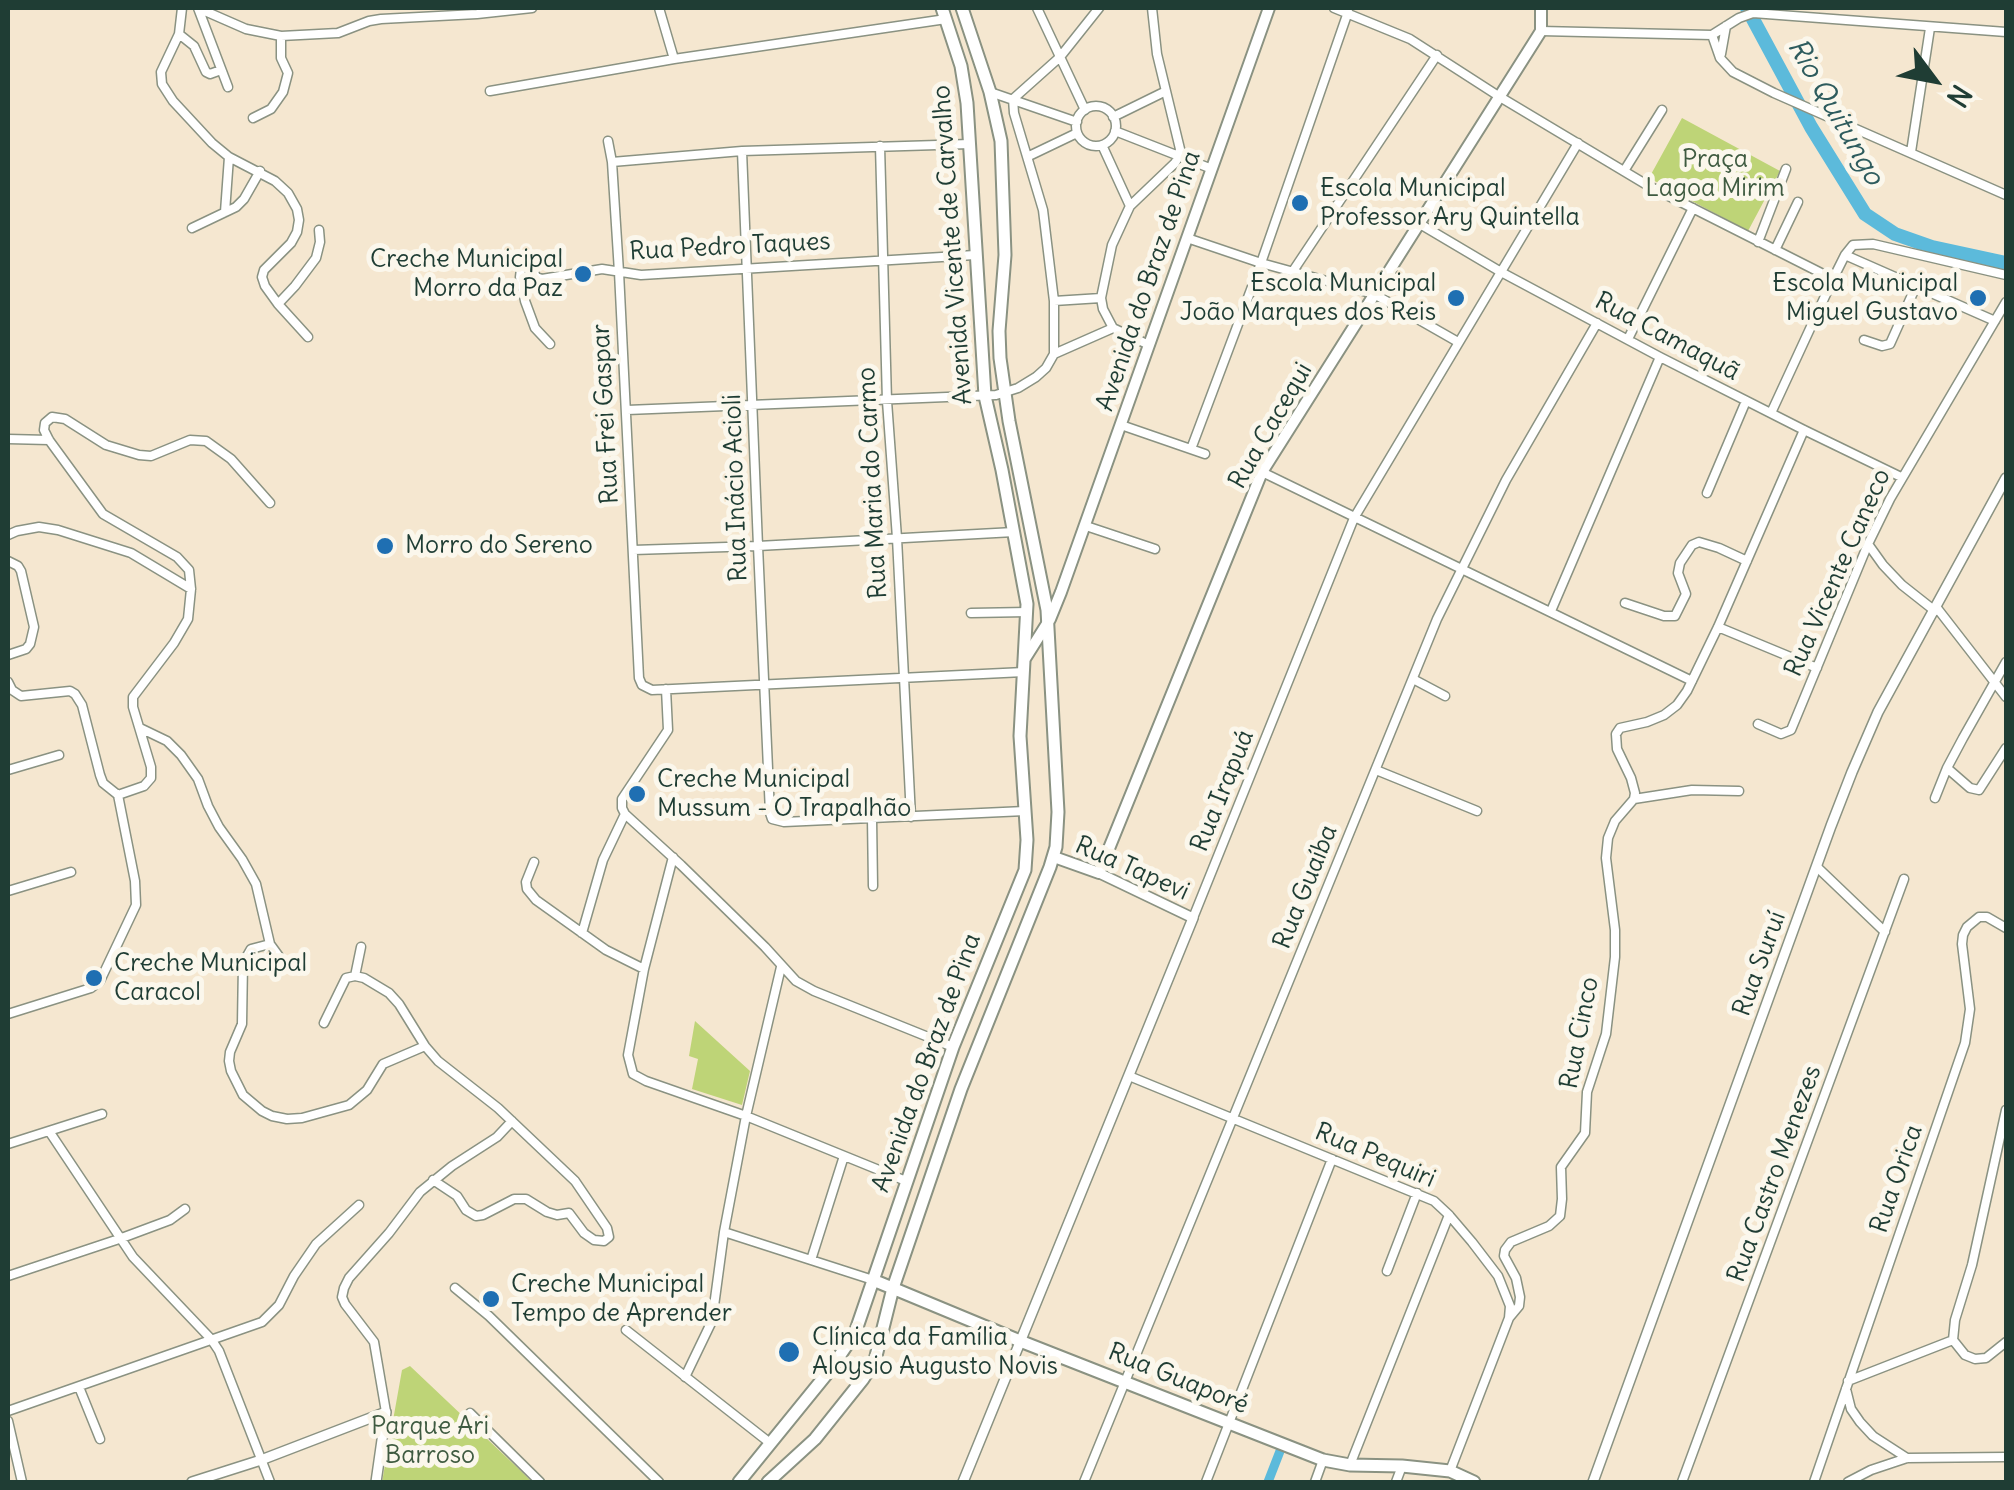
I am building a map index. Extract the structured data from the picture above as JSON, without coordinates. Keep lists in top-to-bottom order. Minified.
{"streets":{"main road":["Avenida Vicente de Carvalho","Avenida do Braz de Pina","Rua Cacequi","Rua Tapevi","Rua Guaporé"],"street":["Rua Pedro Taques","Rua Camaquã","Rua Frei Gaspar","Rua Maria do Carmo","Rua Inácio Acioli","Rua Vicente Caneco","Rua Irapuá","Rua Guaíba","Rua Suruí","Rua Cinco","Rua Pequiri","Rua Castro Menezes","Rua Orica"]},"crossings":[["Avenida Vicente de Carvalho","Rua Pedro Taques"],["Avenida Vicente de Carvalho","Avenida do Braz de Pina"],["Rua Pedro Taques","Rua Frei Gaspar"],["Rua Pedro Taques","Rua Maria do Carmo"],["Rua Pedro Taques","Rua Inácio Acioli"],["Avenida do Braz de Pina","Rua Tapevi"],["Avenida do Braz de Pina","Rua Guaporé"],["Rua Camaquã","Rua Cacequi"],["Rua Camaquã","Rua Vicente Caneco"],["Rua Camaquã","Rua Irapuá"],["Rua Camaquã","Rua Guaíba"],["Rua Cacequi","Rua Tapevi"],["Rua Irapuá","Rua Tapevi"],["Rua Irapuá","Rua Pequiri"],["Rua Irapuá","Rua Guaporé"],["Rua Guaíba","Rua Pequiri"],["Rua Guaíba","Rua Guaporé"],["Rua Cinco","Rua Pequiri"]],"water":["Rio Quitungo"],"parks":["Praça Lagoa Mirim","Parque Ari Barroso"],"places":["Escola Municipal Professor Ary Quintella","Creche Municipal Morro da Paz","Escola Municipal João Marques dos Reis","Escola Municipal Miguel Gustavo","Morro do Sereno","Creche Municipal Mussum - O Trapalhão","Creche Municipal Caracol","Creche Municipal Tempo de Aprender","Clínica da Família Aloysio Augusto Novis"],"north":"bottom right"}
